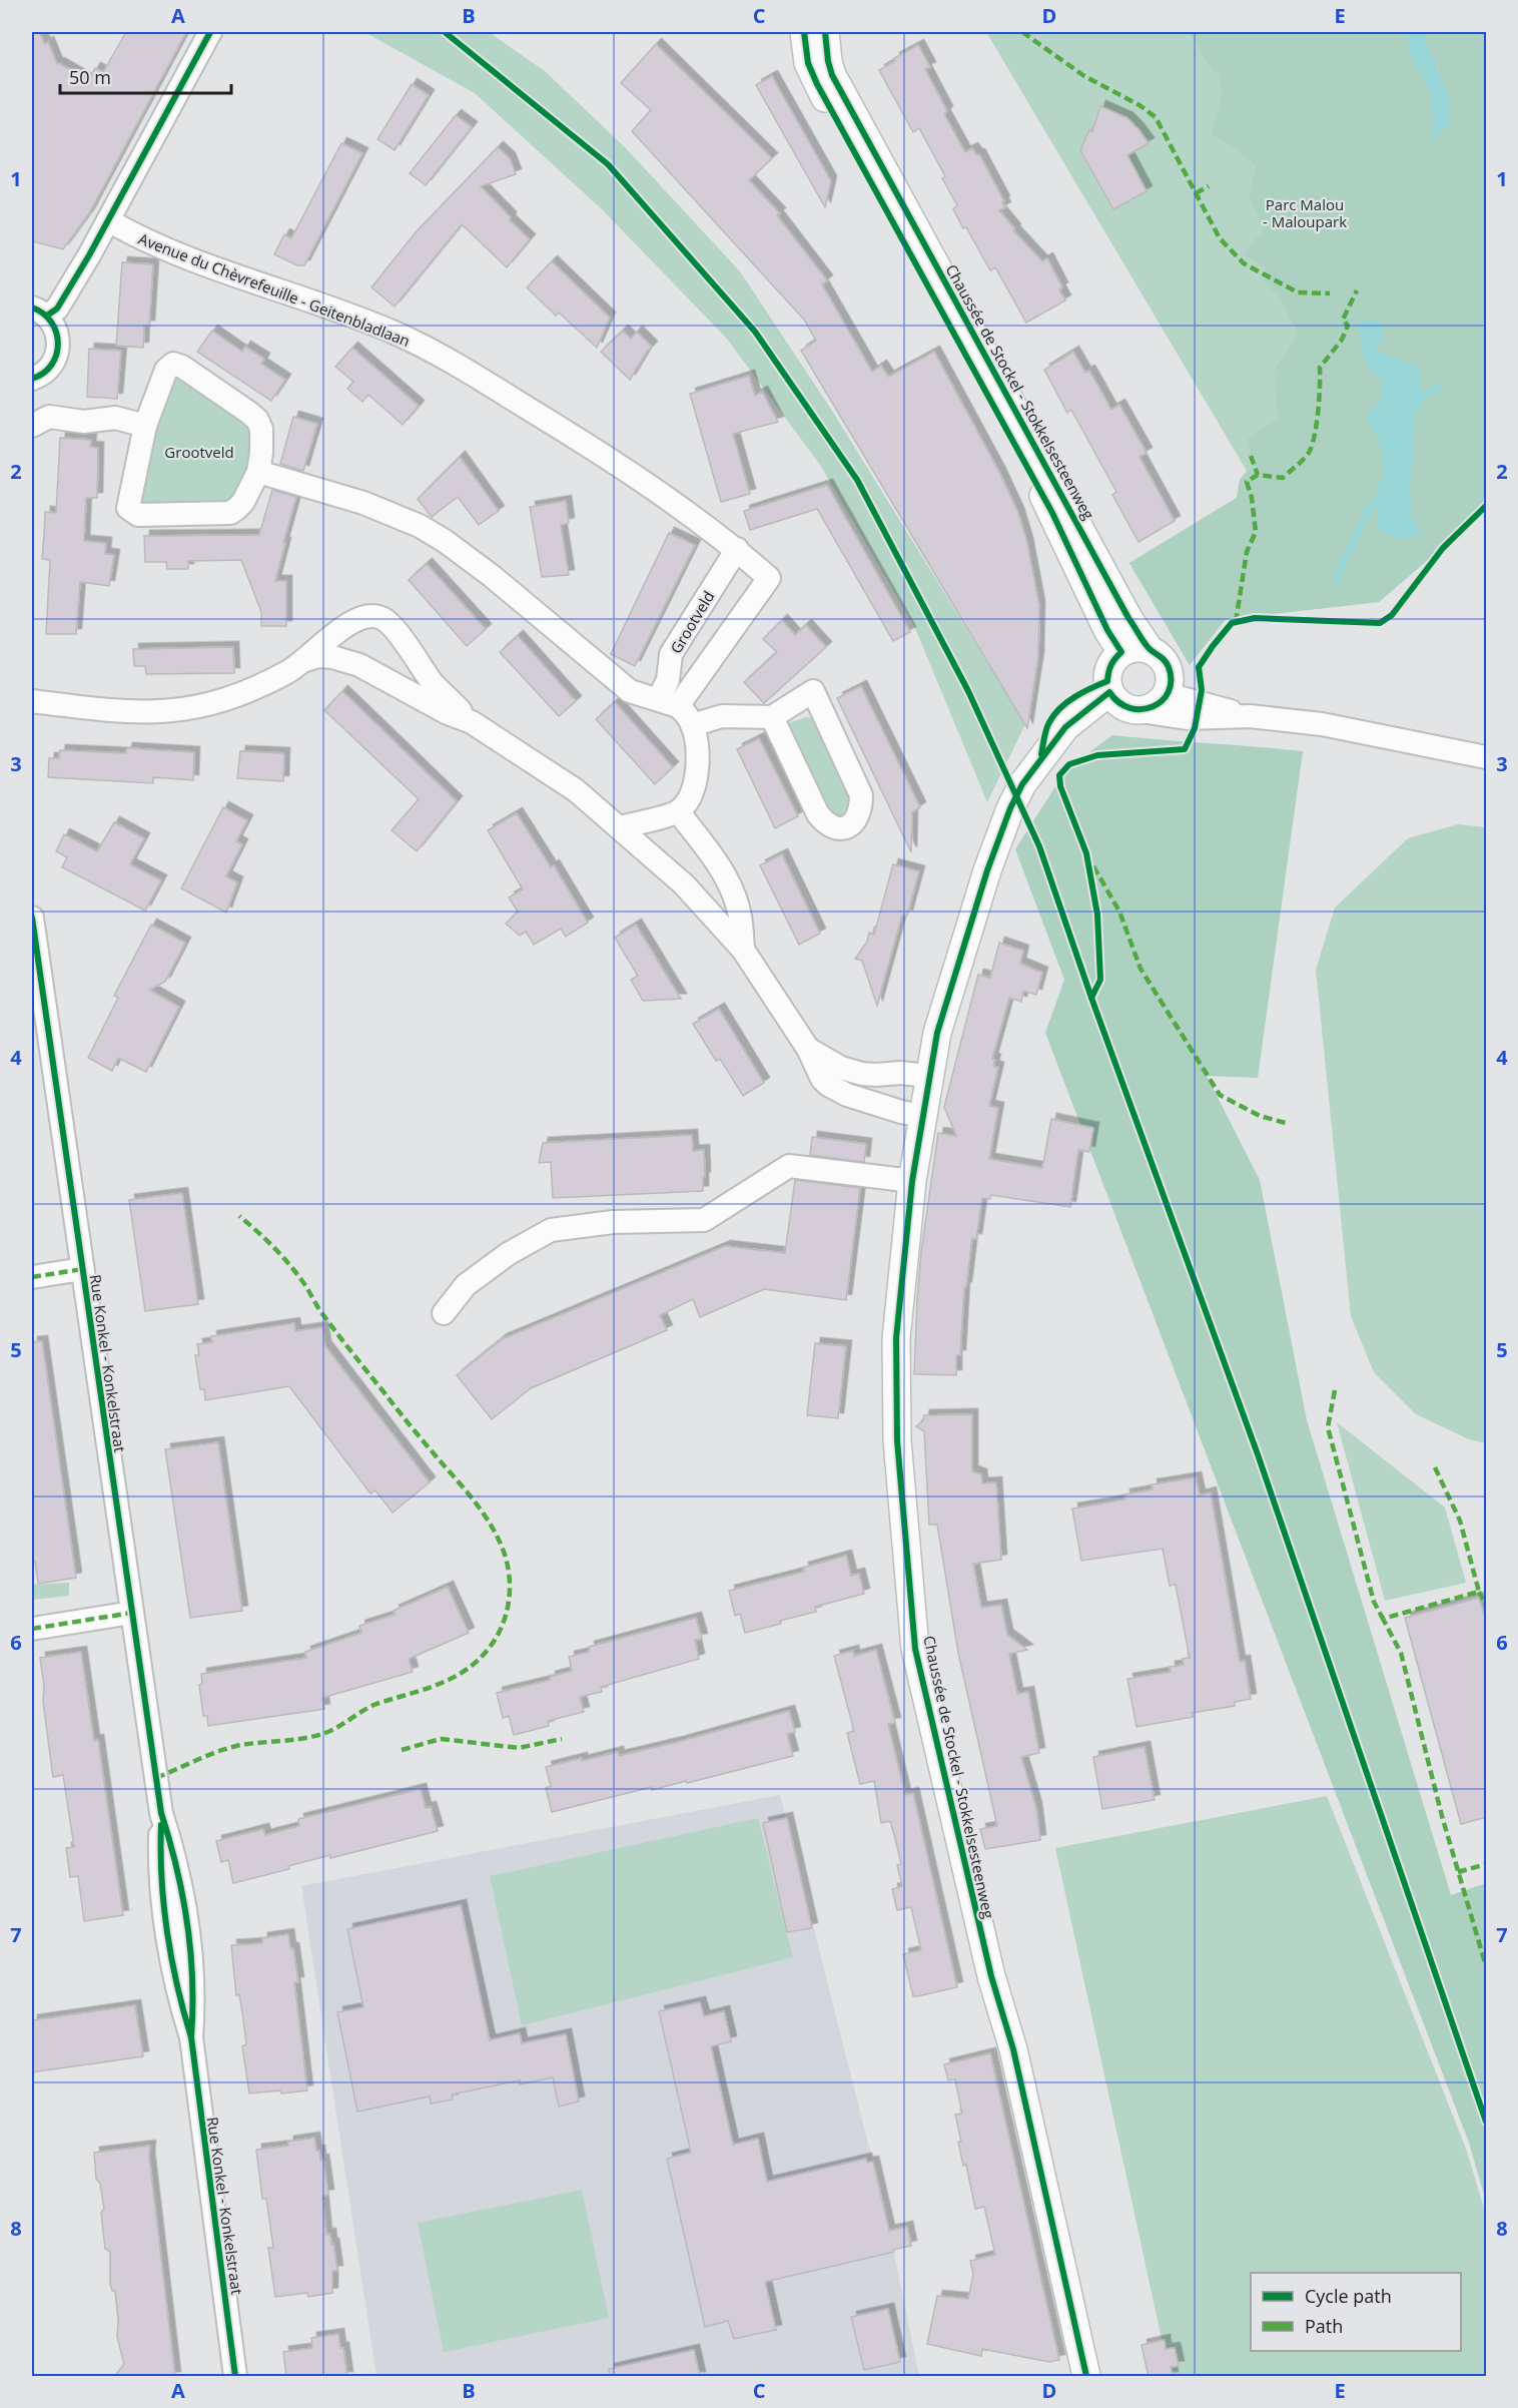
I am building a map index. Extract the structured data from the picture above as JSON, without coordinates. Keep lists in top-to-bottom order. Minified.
{"streets":{"street":["Avenue du Chèvrefeuille - Geitenbladlaan","Chaussée de Stockel - Stokkelsesteenweg","Grootveld","Rue Konkel - Konkelstraat"]},"crossings":[["Avenue du Chèvrefeuille - Geitenbladlaan","Grootveld"]],"parks":["Parc Malou - Maloupark","Grootveld"],"legend":["Cycle path","Path"],"scale_bar":"50 m","grid":{"columns":["A","B","C","D","E"],"rows":["1","2","3","4","5","6","7","8"]}}
